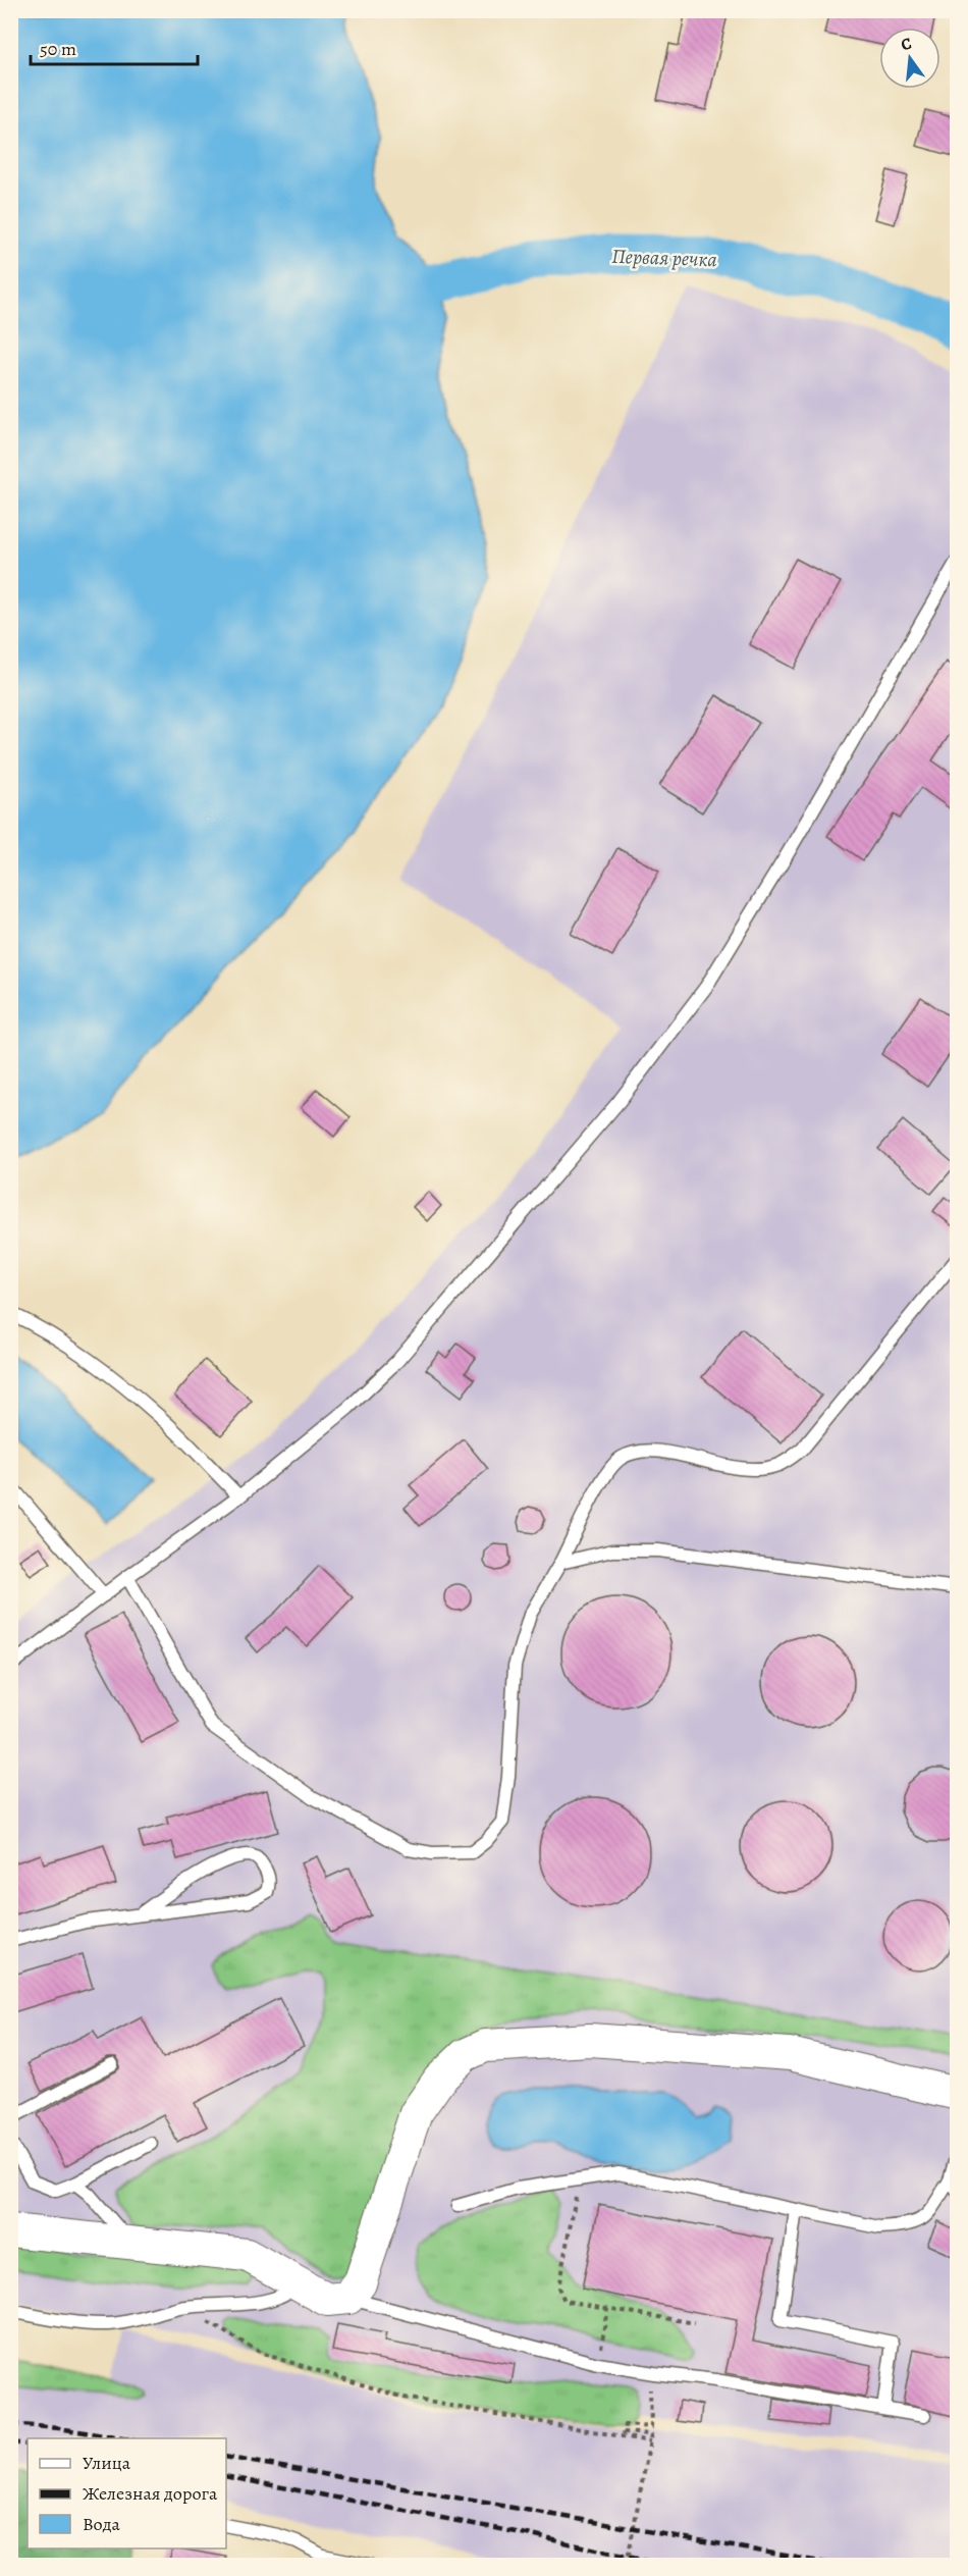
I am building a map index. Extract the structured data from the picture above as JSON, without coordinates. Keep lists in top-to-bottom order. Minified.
{"water":["Первая речка"],"legend":["Улица","Железная дорога","Вода"],"scale_bar":"50 m","north":"top"}
